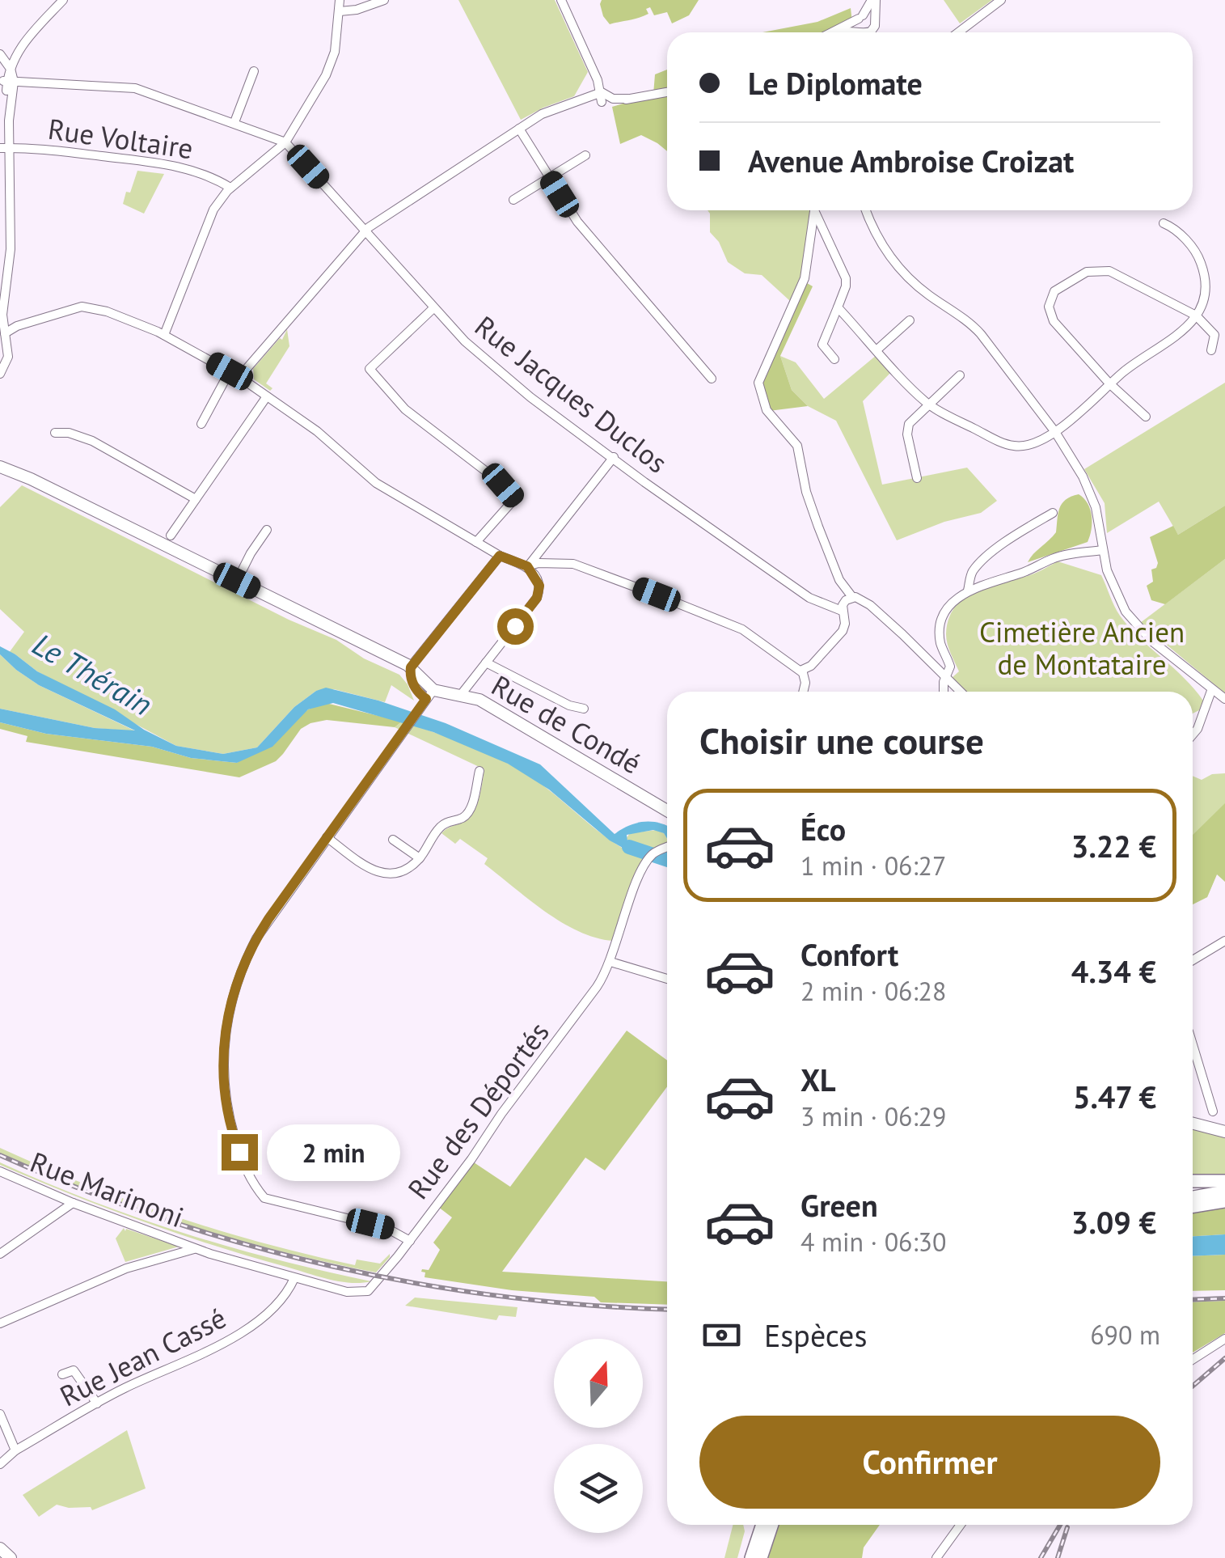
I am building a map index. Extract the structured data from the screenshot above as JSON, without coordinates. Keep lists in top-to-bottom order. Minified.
{"streets":{"main road":["Rue de Condé"],"street":["Rue Voltaire","Rue Jacques Duclos","Rue des Déportés","Rue Marinoni","Rue Jean Cassé"]},"crossings":[["Rue des Déportés","Rue Marinoni"],["Rue des Déportés","Rue Jean Cassé"]],"water":["Le Thérain"],"parks":["Cimetière Ancien de Montataire"],"north":"top","page":{"banner":["Le Diplomate","Avenue Ambroise Croizat"],"heading":"Choisir une course","list":[{"name":"Éco","note":"1 min · 06:27","value":"3.22 €"},{"name":"Confort","note":"2 min · 06:28","value":"4.34 €"},{"name":"XL","note":"3 min · 06:29","value":"5.47 €"},{"name":"Green","note":"4 min · 06:30","value":"3.09 €"}],"bubble":"2 min","pay":["Espèces","690 m"],"buttons":"Confirmer"}}
